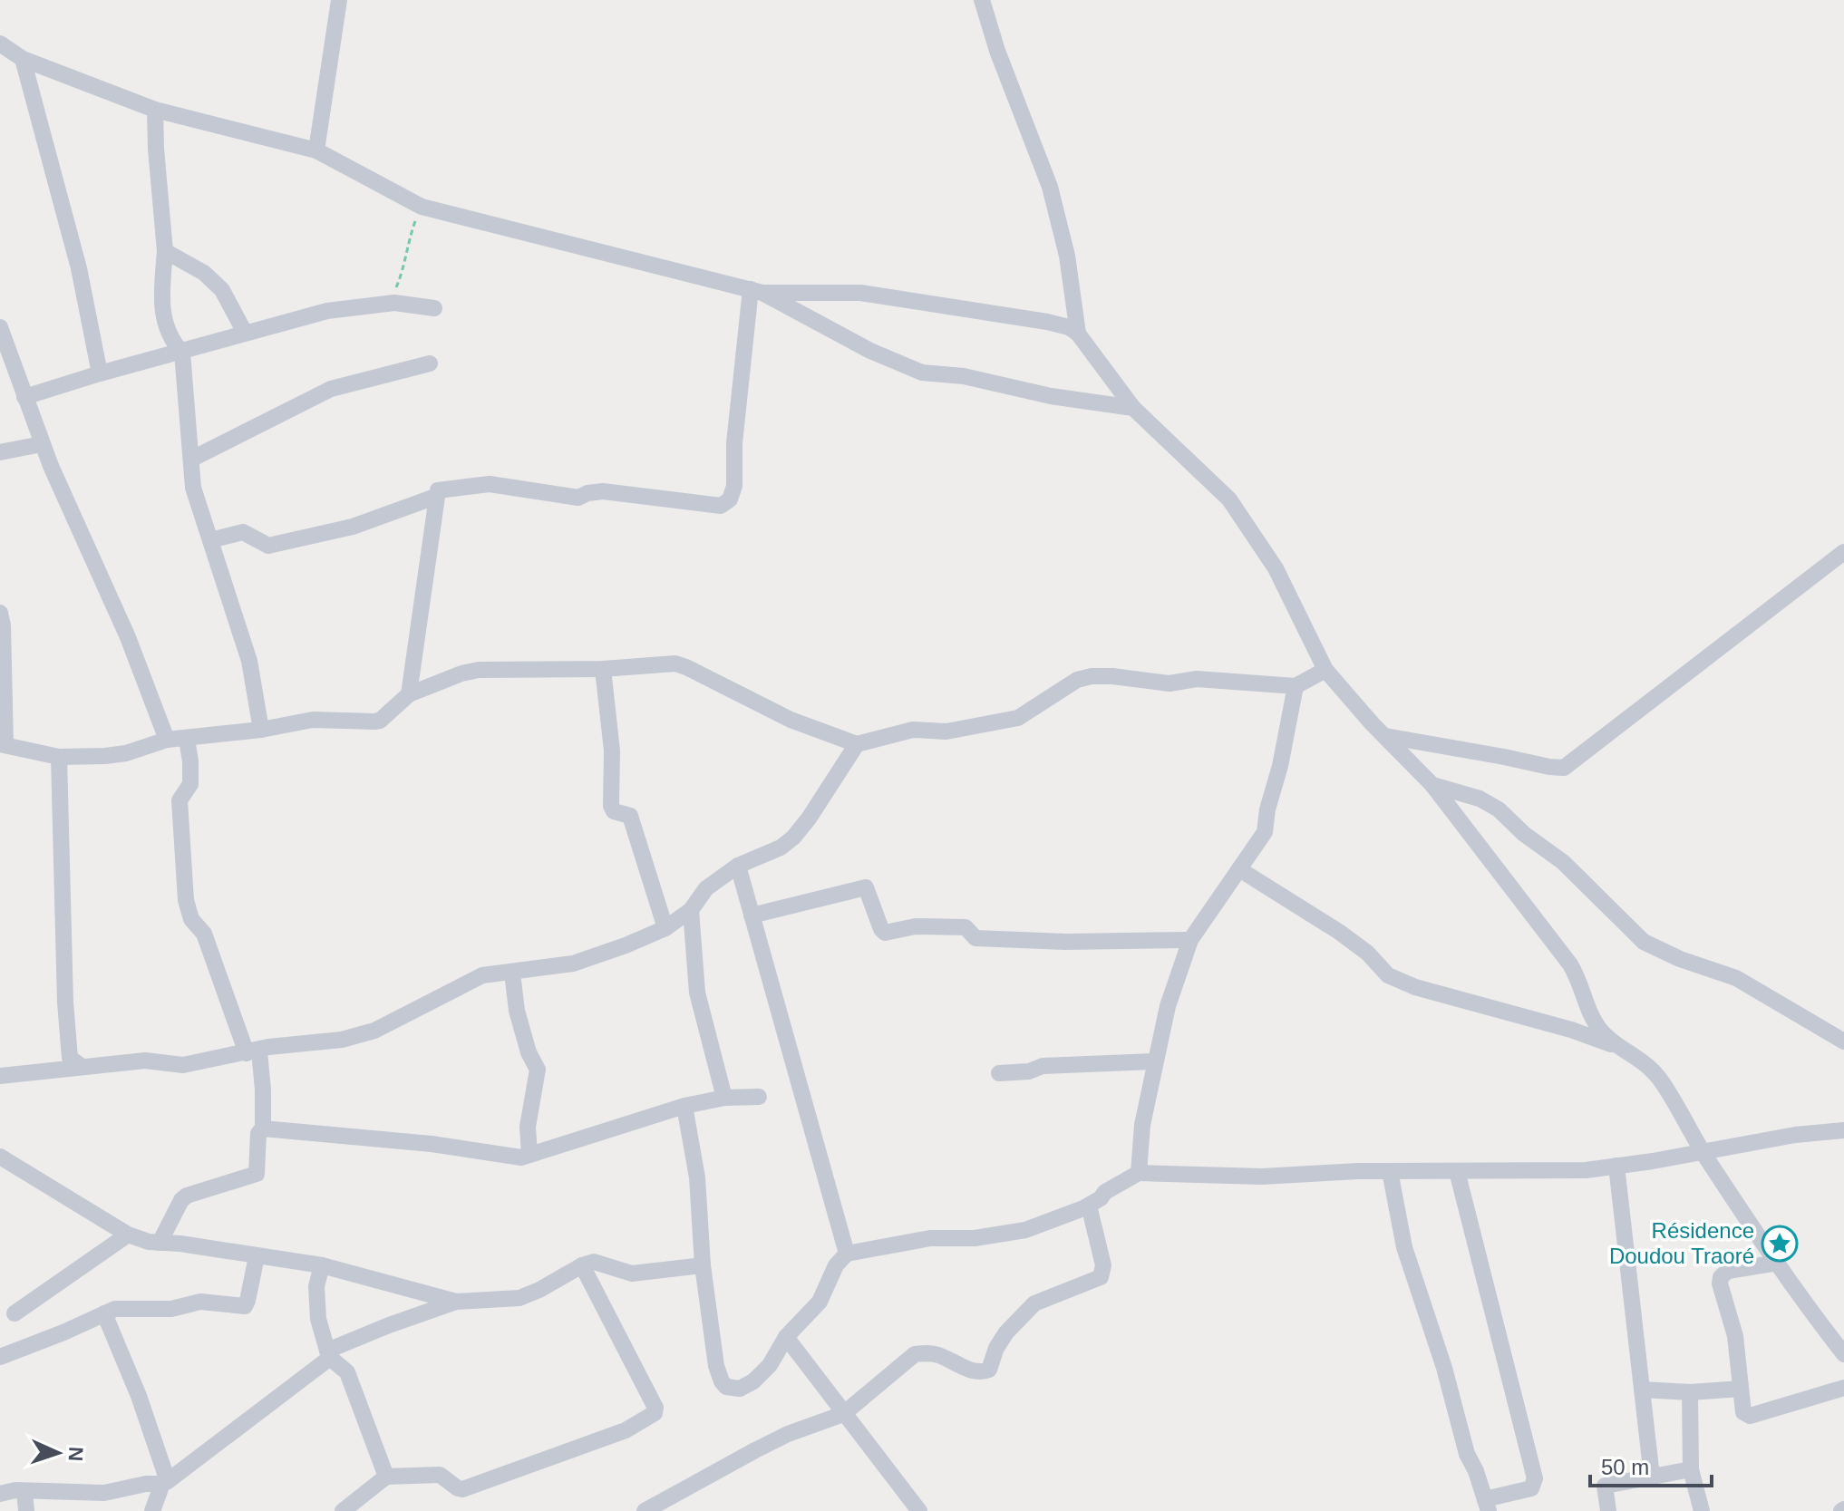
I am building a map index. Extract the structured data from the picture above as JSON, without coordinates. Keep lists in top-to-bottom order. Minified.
{"places":{"place":["Résidence Doudou Traoré"]},"scale_bar":"50 m","north":"right"}
